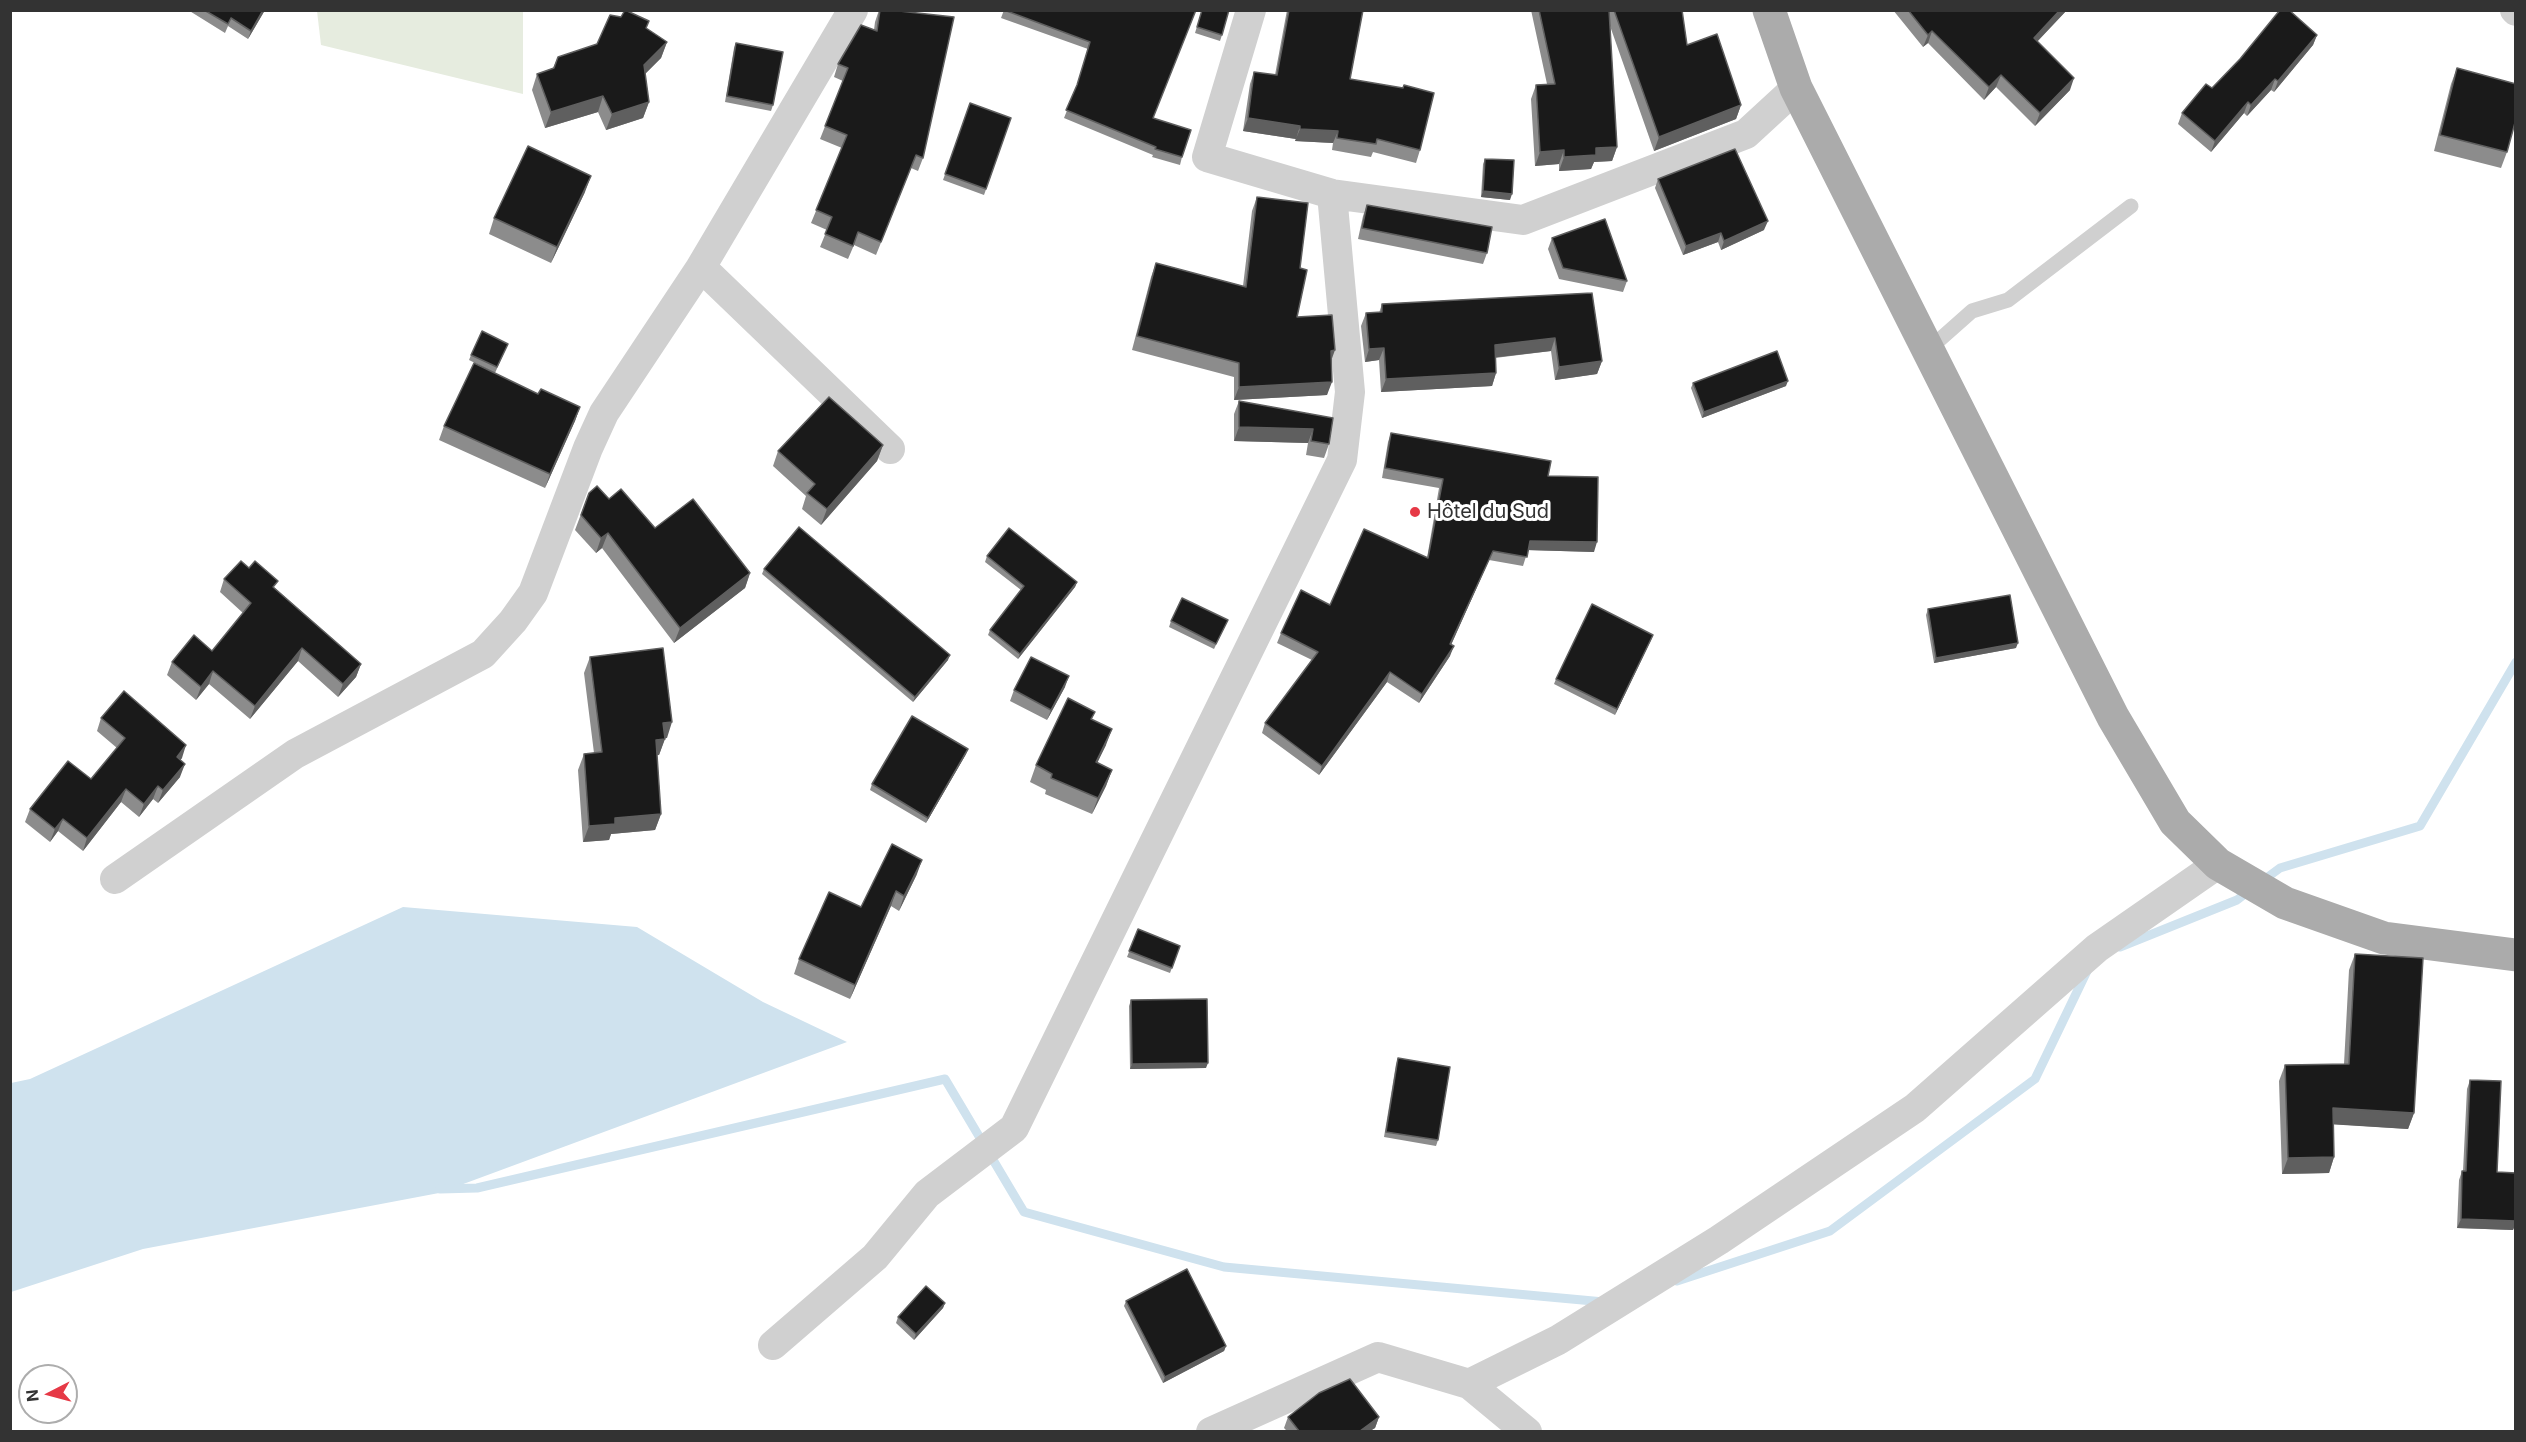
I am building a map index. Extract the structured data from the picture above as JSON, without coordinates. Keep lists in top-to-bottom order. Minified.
{"places":["Hôtel du Sud"],"north":"left"}
